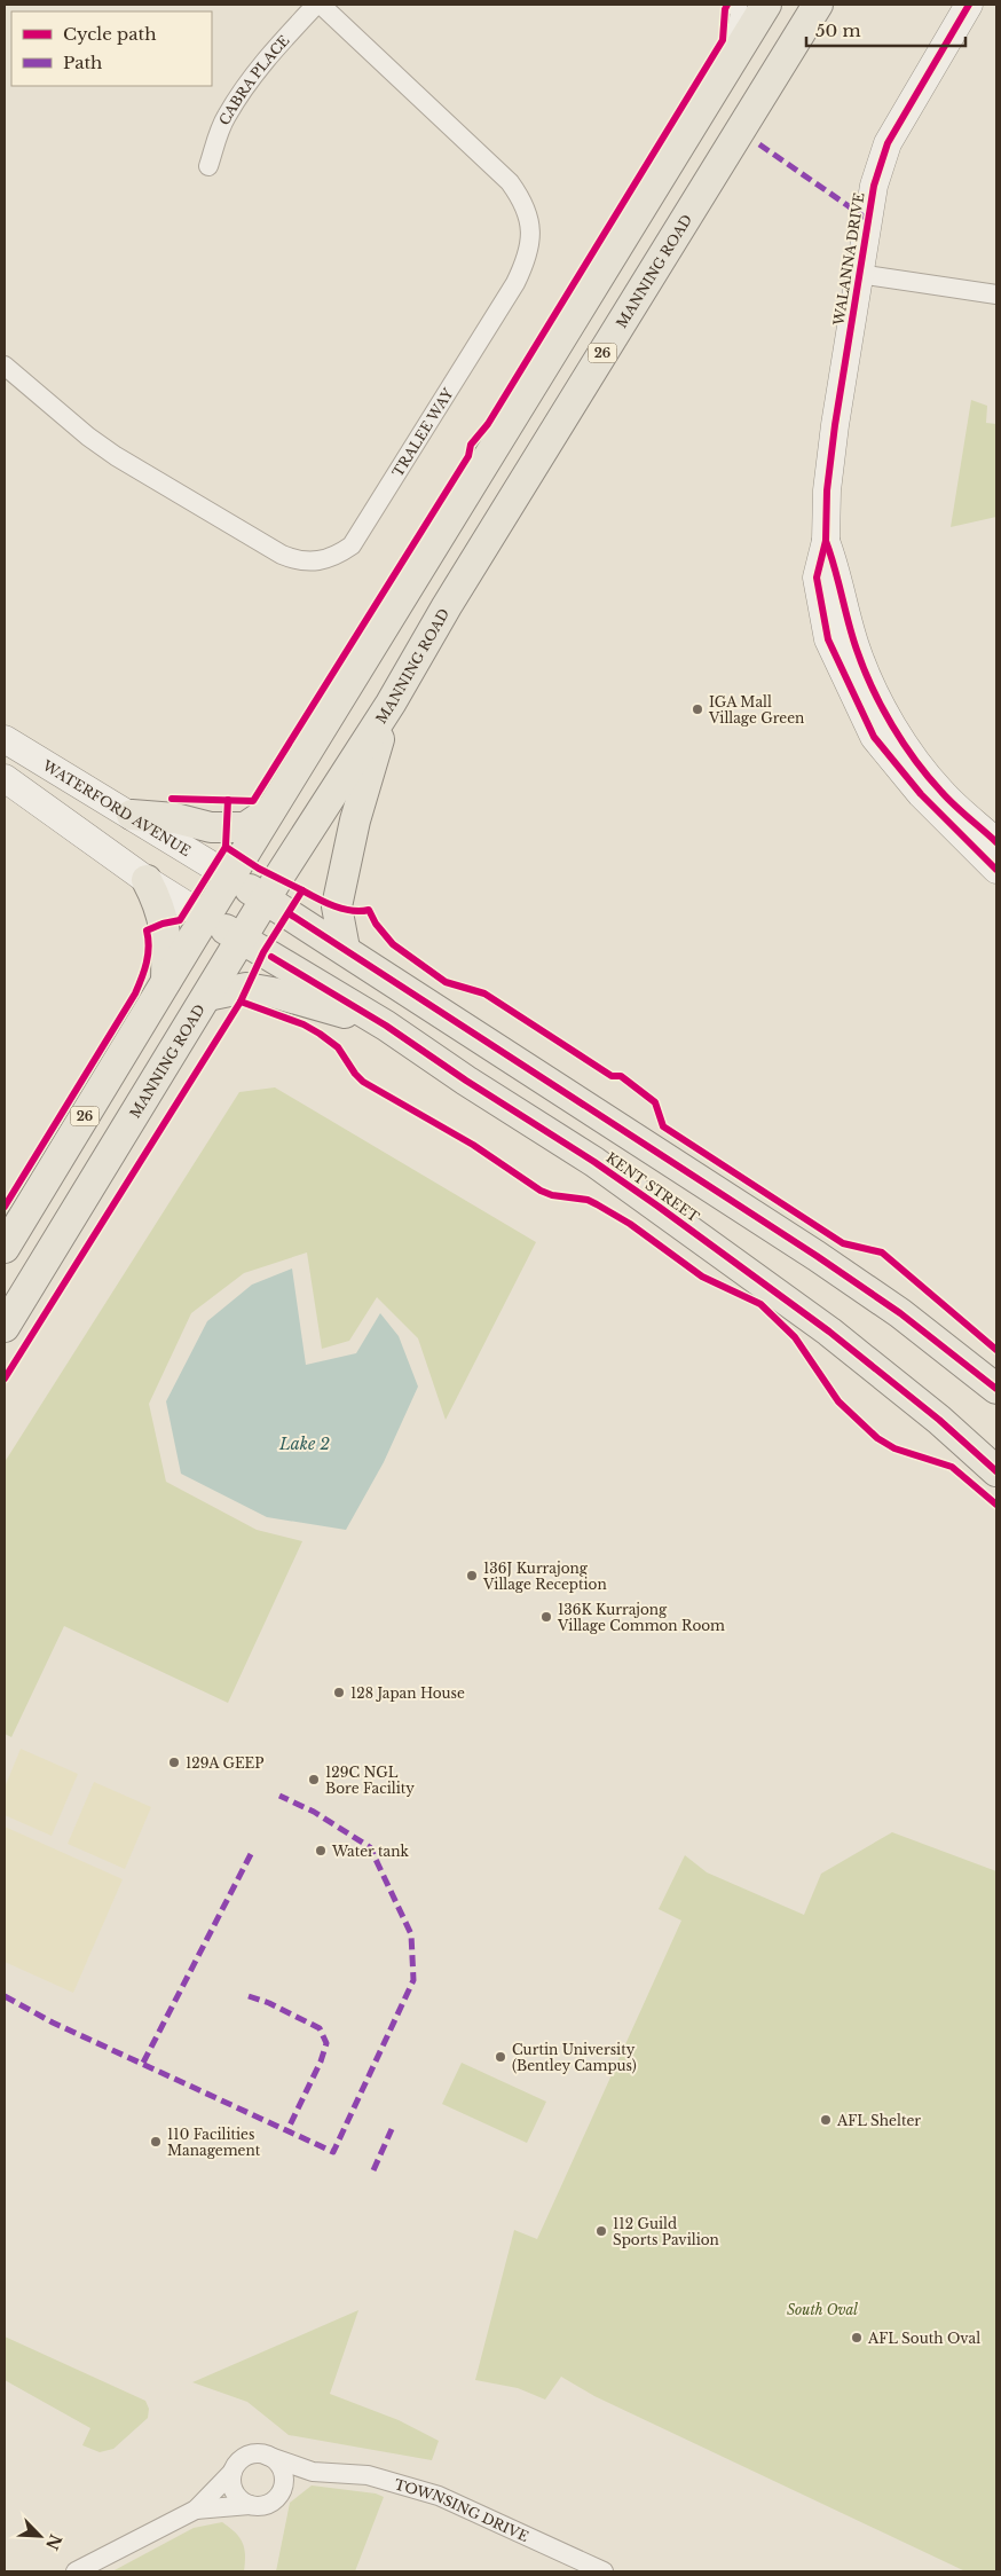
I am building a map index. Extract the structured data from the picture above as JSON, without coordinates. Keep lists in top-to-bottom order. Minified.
{"streets":{"main road":["MANNING ROAD","26","KENT STREET"],"street":["CABRA PLACE","WALANNA DRIVE","TRALEE WAY","WATERFORD AVENUE","TOWNSING DRIVE"]},"crossings":[["MANNING ROAD","KENT STREET"],["26","WATERFORD AVENUE"],["26","KENT STREET"],["WATERFORD AVENUE","KENT STREET"]],"water":["Lake 2"],"parks":["South Oval"],"places":["IGA Mall Village Green","136J Kurrajong Village Reception","136K Kurrajong Village Common Room","128 Japan House","129A GEEP","129C NGL Bore Facility","Water tank","Curtin University (Bentley Campus)","AFL Shelter","110 Facilities Management","112 Guild Sports Pavilion","AFL South Oval"],"legend":["Cycle path","Path"],"scale_bar":"50 m","north":"bottom right"}
